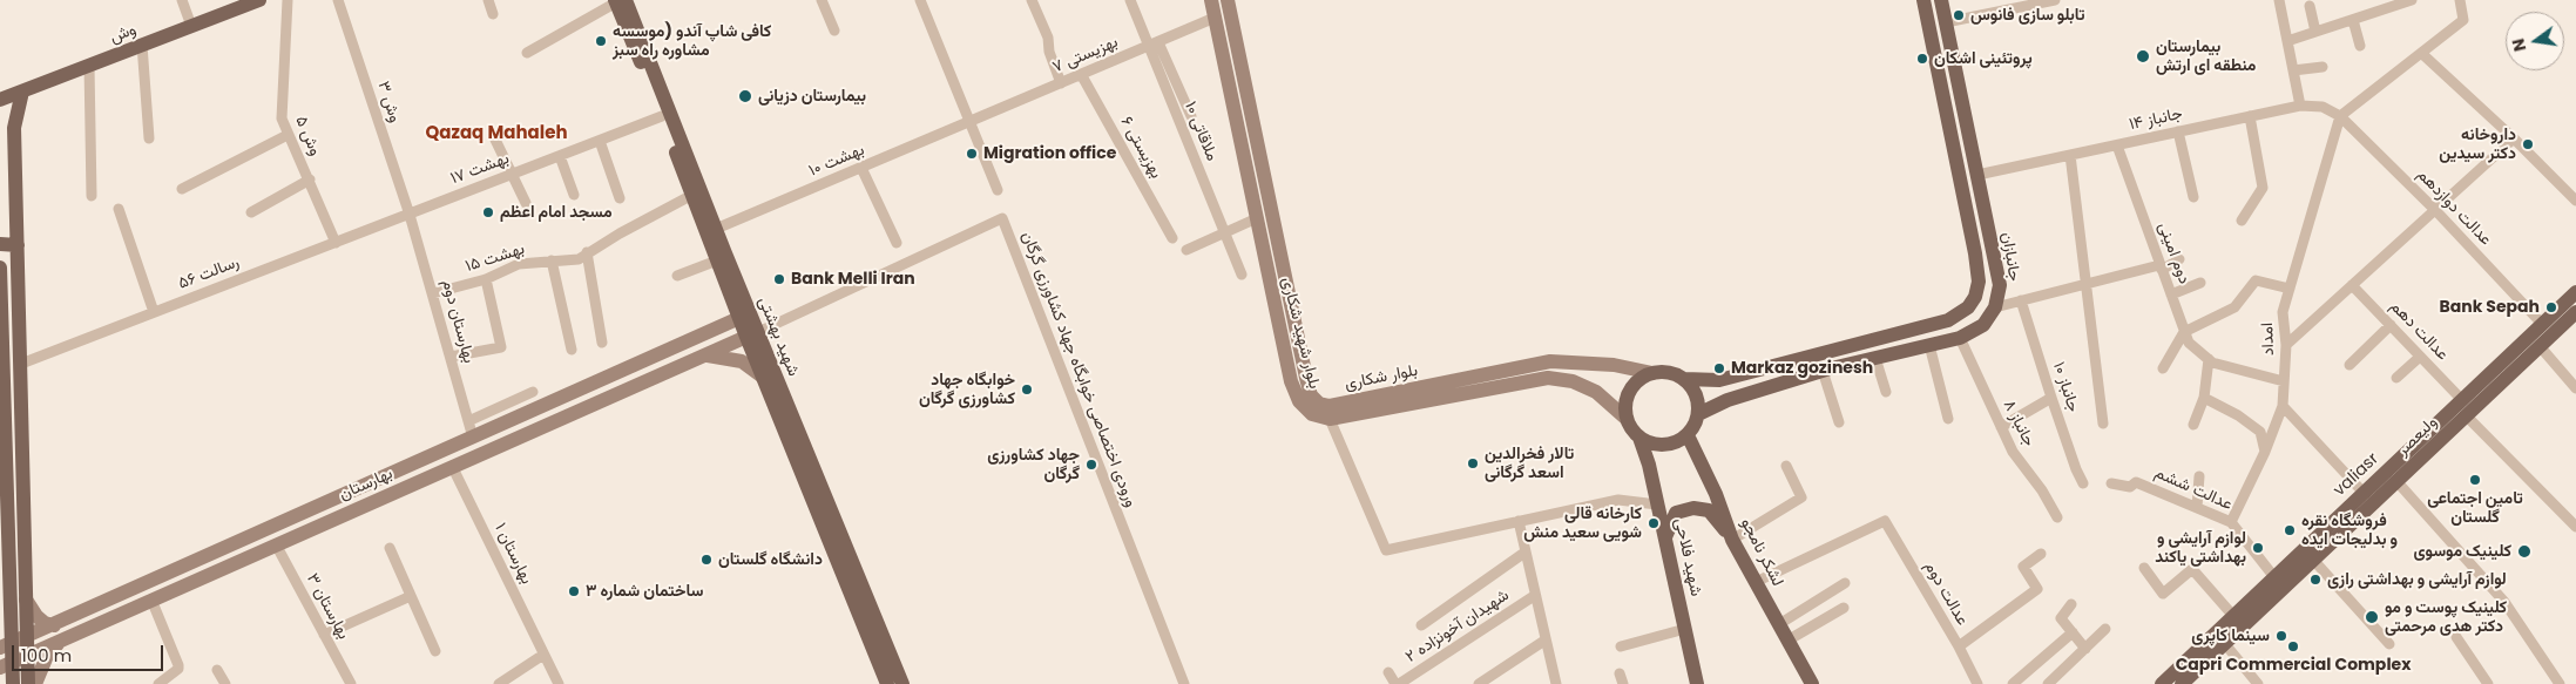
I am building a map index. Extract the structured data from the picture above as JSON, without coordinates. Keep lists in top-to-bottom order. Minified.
{"streets":{"main road":["وش","جانبازان","بلوار شهید شکاری","شهید بهشتی","بلوار شکاری","ولیعصر","valiasr","بهارستان","لشکر نامجو","شهید فلاحی"],"street":["۷ بهزیستی","وش ۳","جانباز ۱۴","۱۰ ملاقاتی","وش ۵","بهزیستی ۶","بهشت ۱۰","بهشت ۱۷","عدالت دوازدهم","دوم امینی","بهشت ۱۵","۵۶ رسالت","بهارستان دوم","عدالت دهم","امداد","ورودی اختصاصی خوابگاه جهاد کشاورزی گرگان","۱۰ جانباز","جانباز ۸","عدالت ششم","۱ بهارستان","عدالت دوم","بهارستان ۳","۲ شهیدان آخونزاده"]},"crossings":[["۷ بهزیستی","۱۰ ملاقاتی"],["۷ بهزیستی","بهزیستی ۶"],["۷ بهزیستی","بهشت ۱۰"],["۷ بهزیستی","بلوار شهید شکاری"],["وش ۳","بهشت ۱۷"],["وش ۳","۵۶ رسالت"],["وش ۳","بهارستان دوم"],["جانباز ۱۴","عدالت دوازدهم"],["جانباز ۱۴","دوم امینی"],["جانباز ۱۴","جانبازان"],["جانباز ۱۴","امداد"],["وش ۵","۵۶ رسالت"],["بهشت ۱۰","شهید بهشتی"],["بهشت ۱۷","۵۶ رسالت"],["بهشت ۱۷","بهارستان دوم"],["بهشت ۱۷","شهید بهشتی"],["عدالت دوازدهم","امداد"],["عدالت دوازدهم","valiasr"],["جانبازان","بلوار شکاری"],["جانبازان","لشکر نامجو"],["جانبازان","شهید فلاحی"],["بهشت ۱۵","بهارستان دوم"],["بهشت ۱۵","شهید بهشتی"],["۵۶ رسالت","بهارستان دوم"],["بهارستان دوم","بهارستان"],["عدالت دهم","valiasr"],["شهید بهشتی","ورودی اختصاصی خوابگاه جهاد کشاورزی گرگان"],["شهید بهشتی","بهارستان"],["امداد","عدالت ششم"],["ورودی اختصاصی خوابگاه جهاد کشاورزی گرگان","بهارستان"],["بلوار شکاری","لشکر نامجو"],["بلوار شکاری","شهید فلاحی"],["valiasr","عدالت ششم"],["بهارستان","۱ بهارستان"],["بهارستان","بهارستان ۳"],["لشکر نامجو","شهید فلاحی"],["لشکر نامجو","عدالت دوم"]],"districts":["Qazaq Mahaleh"],"places":["تابلو سازی فانوس","کافی شاپ آندو (موسسه مشاوره راه سبز","بیمارستان منطقه ای ارتش","پروتئینی اشکان","بیمارستان دزیانی","داروخانه دکتر سیدین","Migration office","مسجد امام اعظم","Bank Melli Iran","Bank Sepah","Markaz gozinesh","خوابگاه جهاد کشاورزی گرگان","تالار فخرالدین اسعد گرگانی","جهاد کشاورزی گرگان","تامین اجتماعی گلستان","کارخانه قالی شویی سعید منش","فروشگاه نقره و بدلیجات ایده","لوازم آرایشی و بهداشتی یاکند","کلینیک موسوی","دانشگاه گلستان","لوازم آرایشی و بهداشتی رازی","ساختمان شماره ۳","کلینیک پوست و مو دکتر هدی مرحمتی","سینما کاپری","Capri Commercial Complex"],"scale_bar":"100 m","north":"left"}
